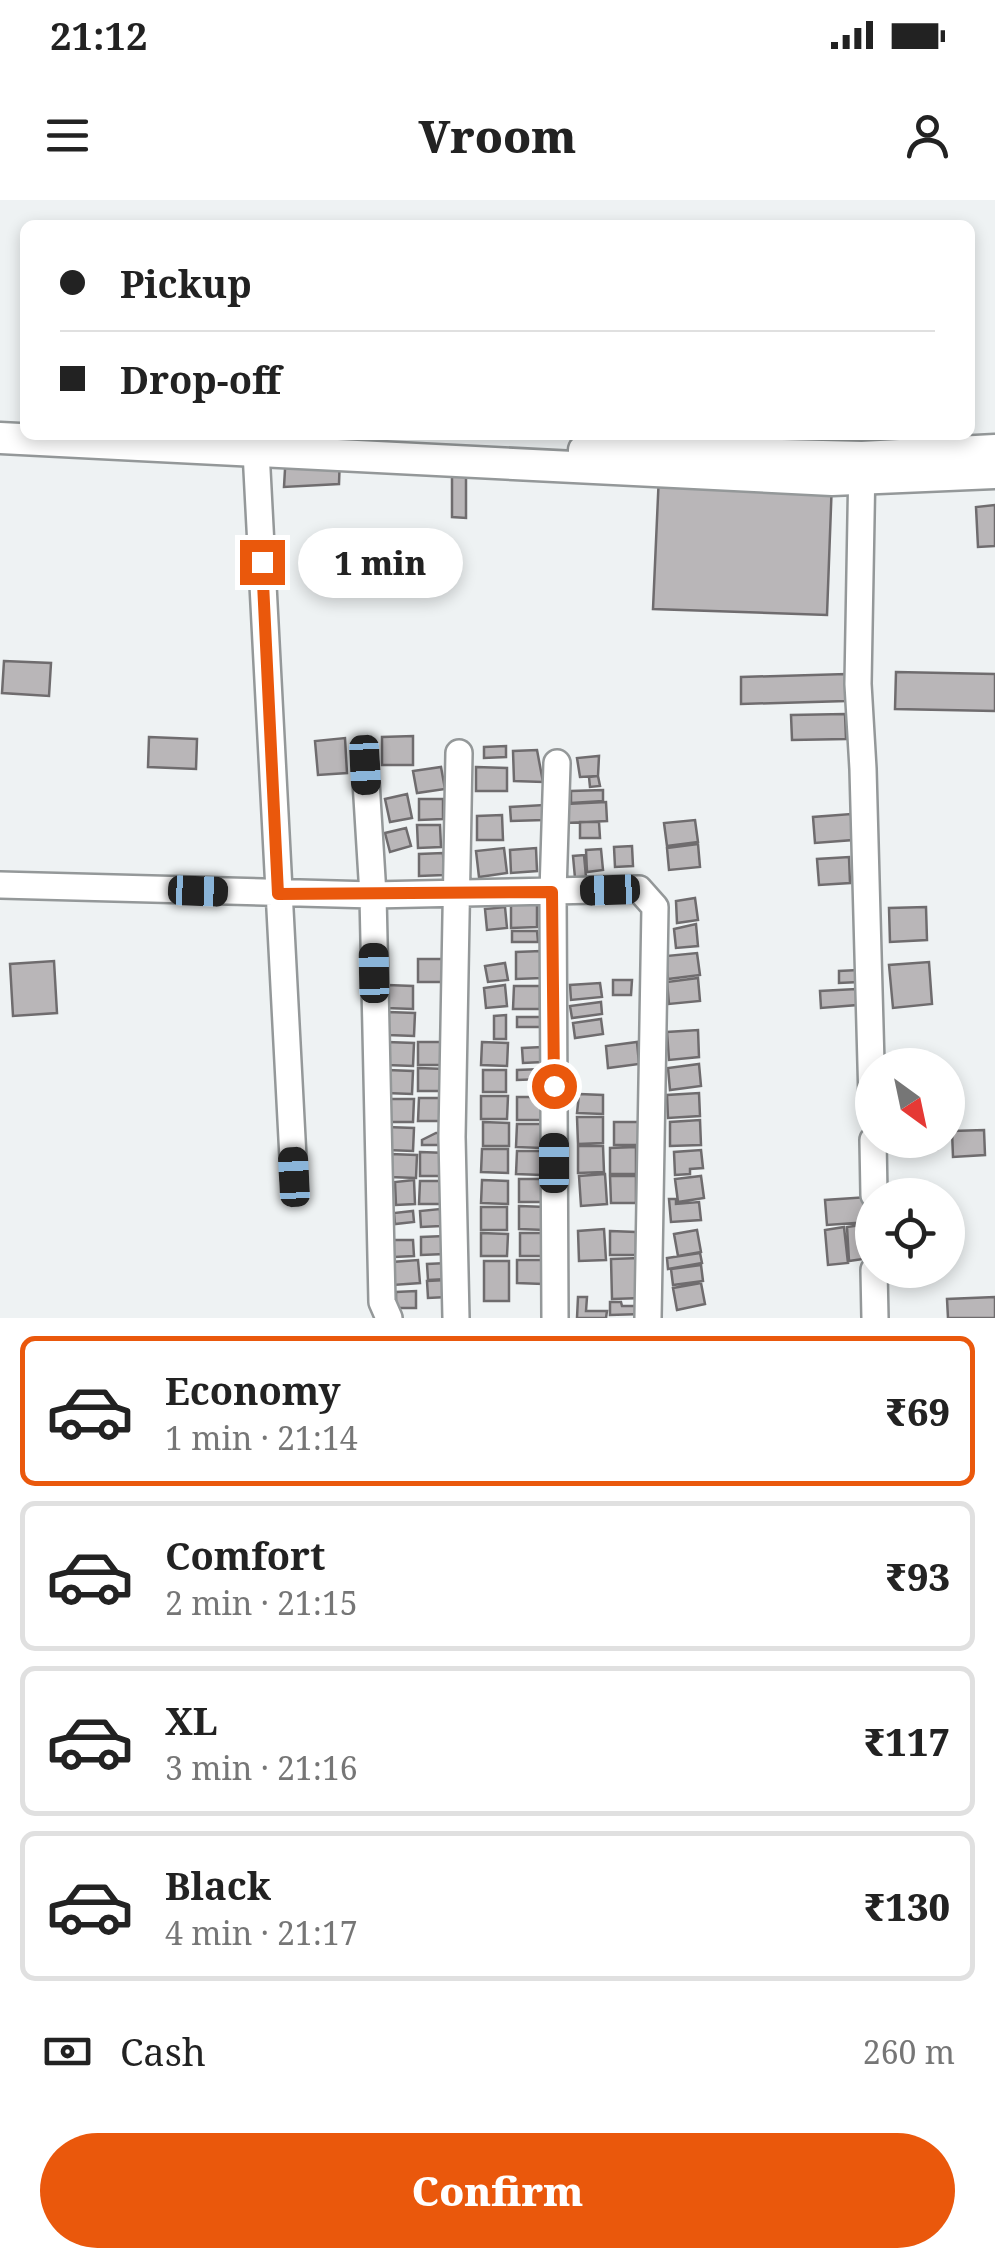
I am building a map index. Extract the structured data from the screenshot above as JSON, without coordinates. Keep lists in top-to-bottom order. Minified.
{"north":"bottom right","page":{"status":"21:12","header":"Vroom","banner":["Pickup","Drop-off"],"bubble":"1 min","list":[{"name":"Economy","note":"1 min · 21:14","value":"₹69"},{"name":"Comfort","note":"2 min · 21:15","value":"₹93"},{"name":"XL","note":"3 min · 21:16","value":"₹117"},{"name":"Black","note":"4 min · 21:17","value":"₹130"}],"pay":["Cash","260 m"],"buttons":"Confirm"}}
